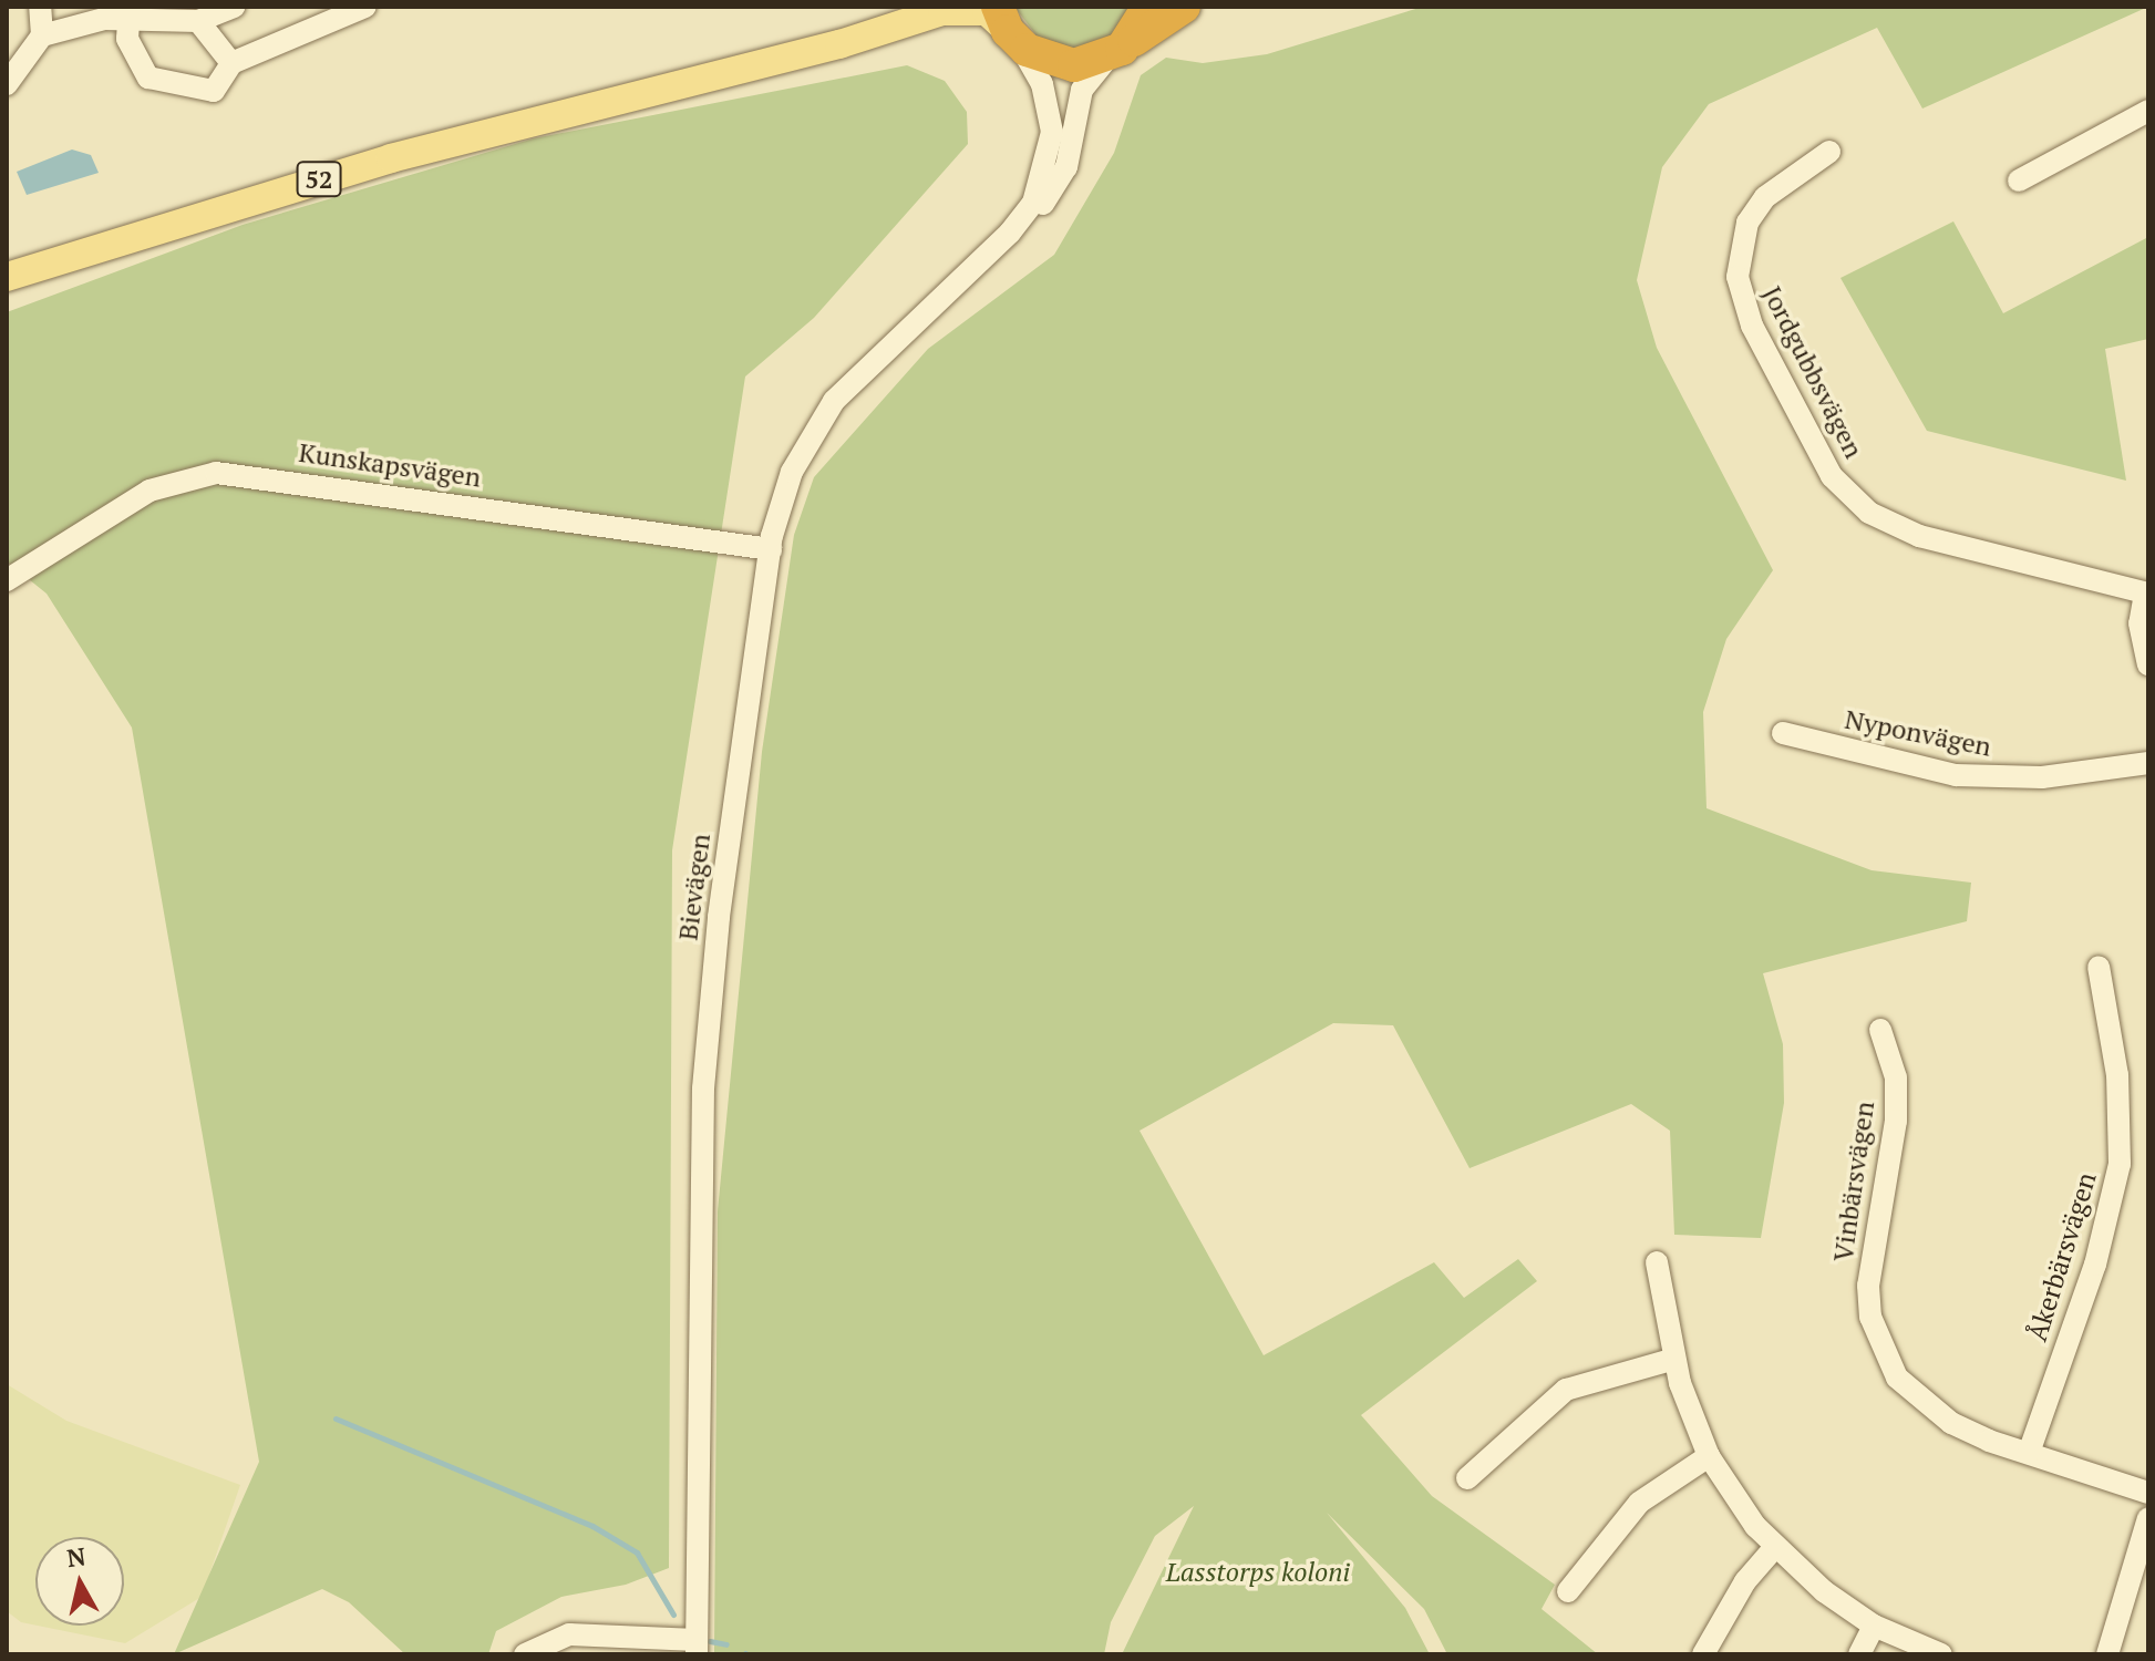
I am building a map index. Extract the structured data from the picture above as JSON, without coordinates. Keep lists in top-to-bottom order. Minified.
{"streets":{"highway":["52"],"street":["Jordgubbsvägen","Kunskapsvägen","Nyponvägen","Bievägen","Vinbärsvägen","Åkerbärsvägen"]},"crossings":[["52","Bievägen"],["Kunskapsvägen","Bievägen"],["Vinbärsvägen","Åkerbärsvägen"]],"parks":["Lasstorps koloni"],"north":"top"}
